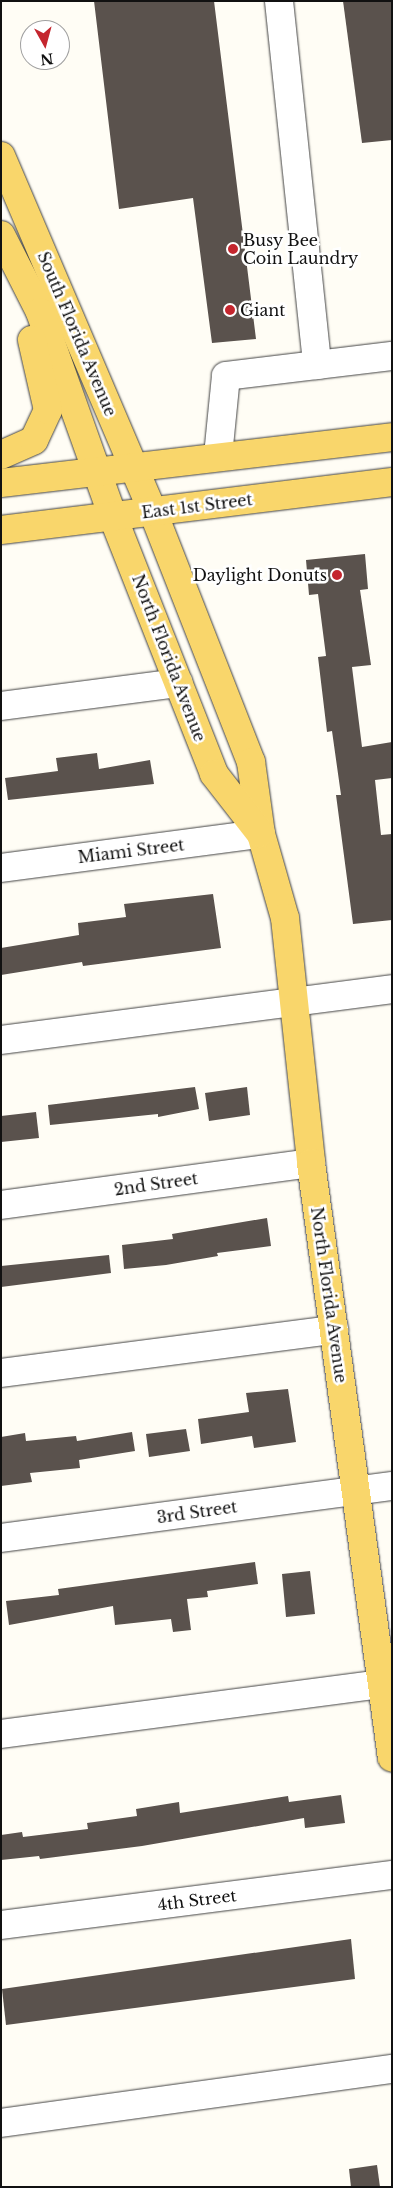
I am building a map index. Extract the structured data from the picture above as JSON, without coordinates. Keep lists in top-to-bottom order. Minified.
{"streets":{"main road":["South Florida Avenue","East 1st Street","North Florida Avenue"],"street":["Miami Street","2nd Street","3rd Street","4th Street"]},"crossings":[["South Florida Avenue","East 1st Street"],["South Florida Avenue","North Florida Avenue"],["East 1st Street","North Florida Avenue"],["North Florida Avenue","Miami Street"],["North Florida Avenue","2nd Street"],["North Florida Avenue","3rd Street"]],"places":["Busy Bee Coin Laundry","Giant","Daylight Donuts"],"north":"bottom"}
